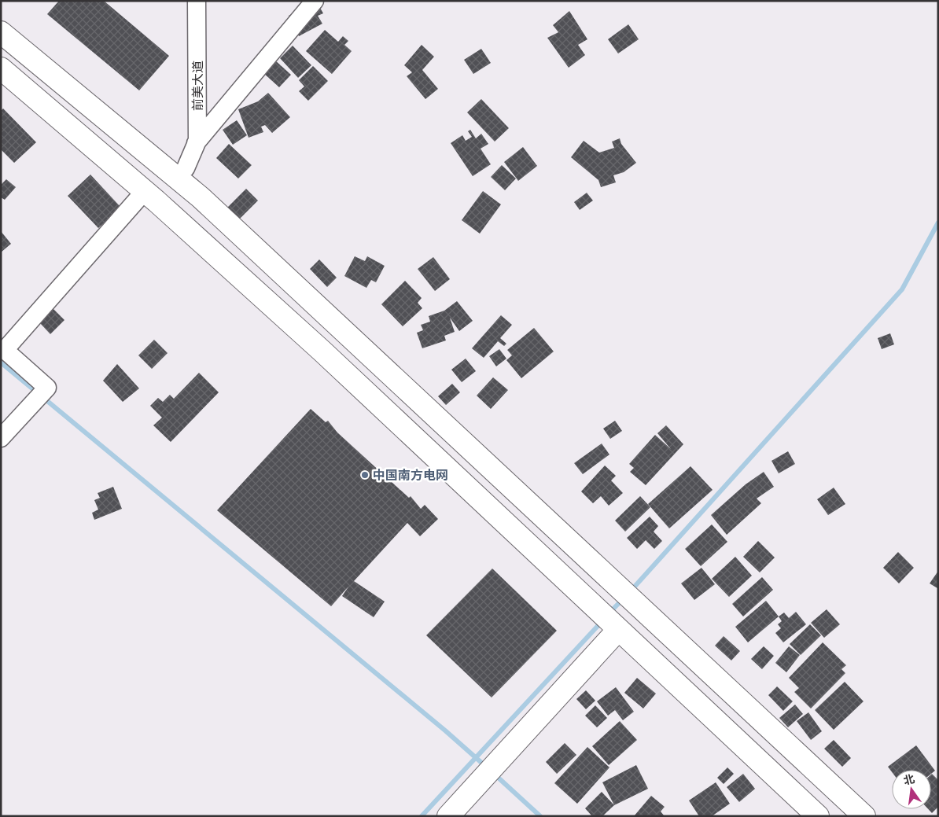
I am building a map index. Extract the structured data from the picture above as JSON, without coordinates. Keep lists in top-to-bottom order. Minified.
{"streets":{"street":["前美大道"]},"places":["中国南方电网"],"north":"top"}
